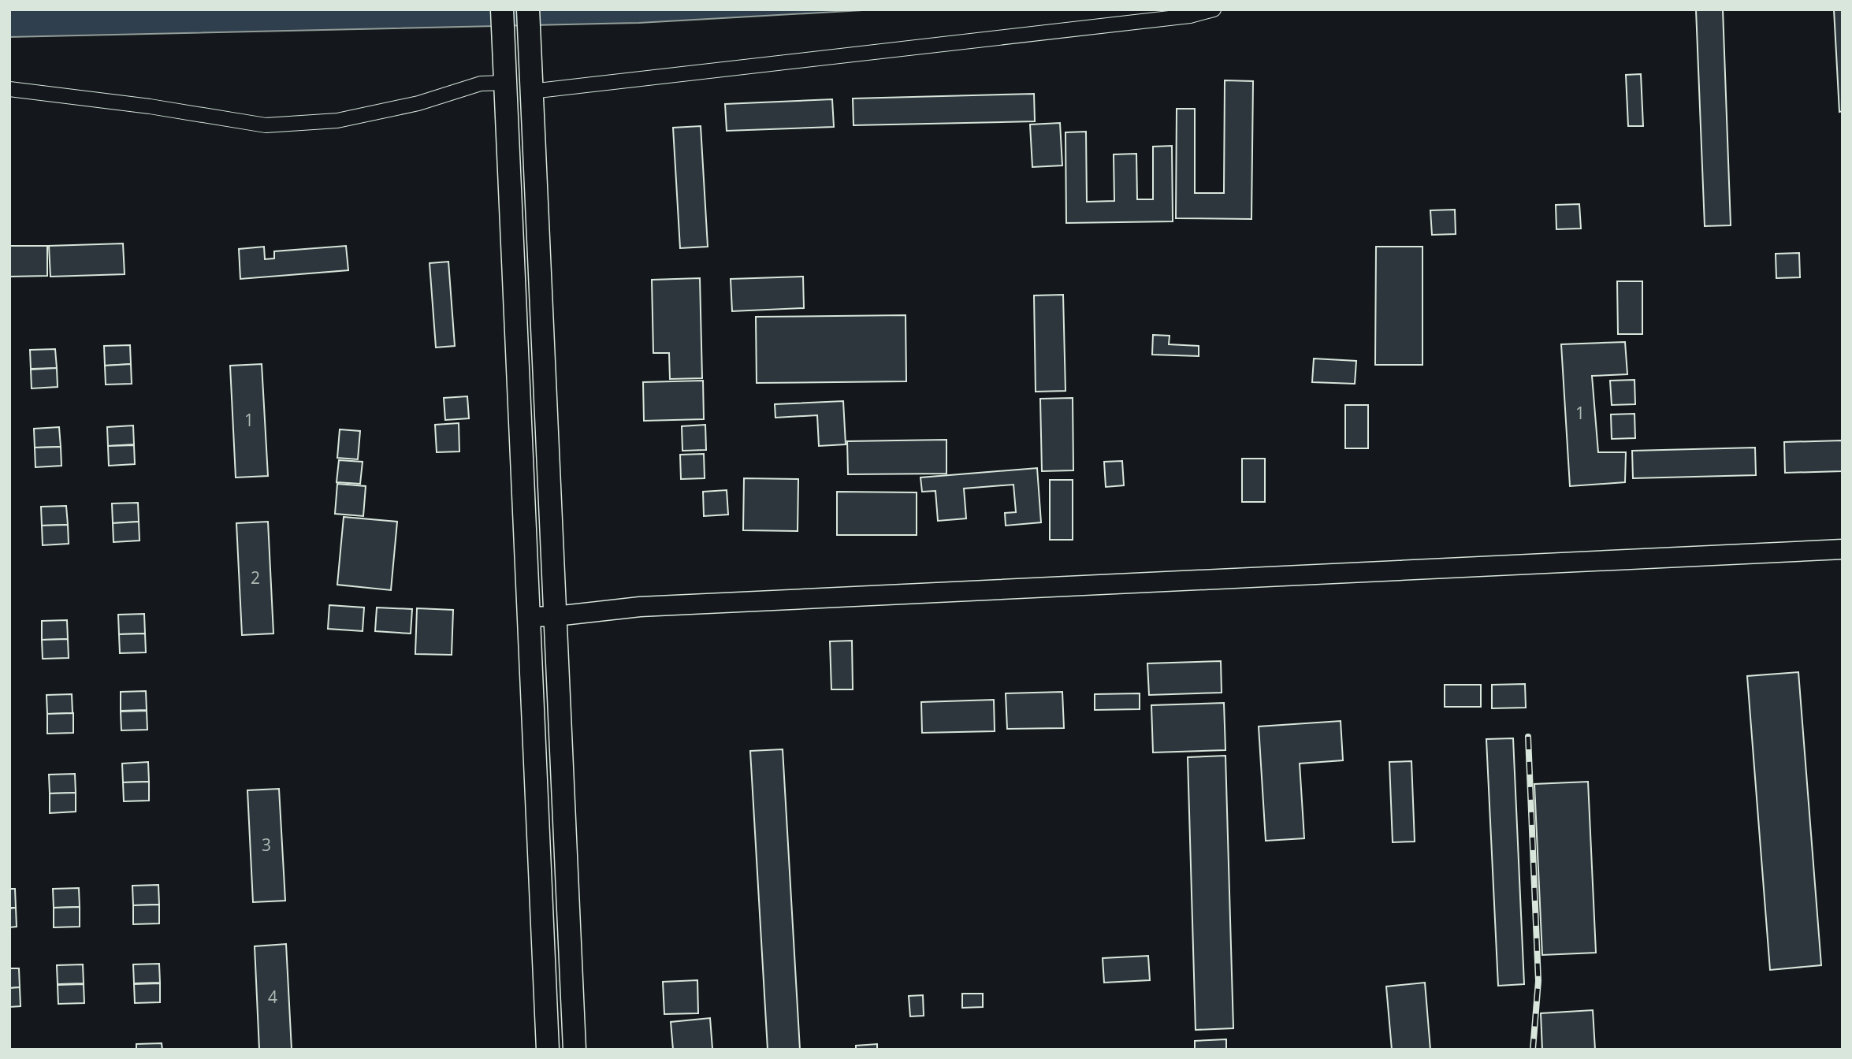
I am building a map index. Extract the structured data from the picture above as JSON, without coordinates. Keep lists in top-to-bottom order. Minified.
{"house_numbers":["1","1","2","3","4"]}
